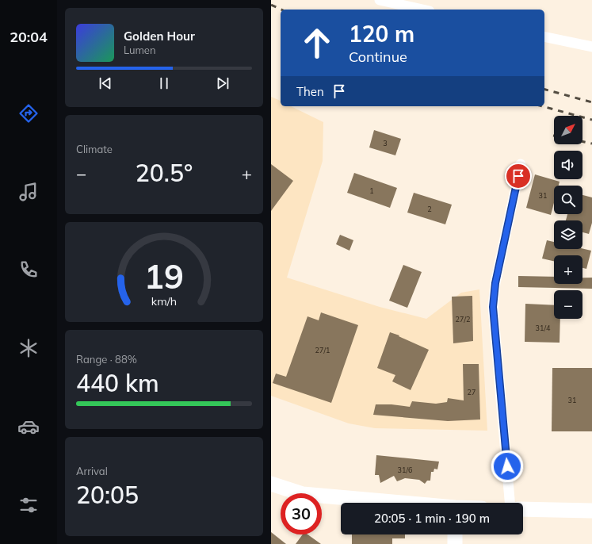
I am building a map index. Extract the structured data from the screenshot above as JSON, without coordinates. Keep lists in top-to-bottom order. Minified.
{"house_numbers":["3","1","31","2","27/2","31/4","27/1","27","31","31/6"],"north":"top right","page":{"tabs":"20:04","turn":["120 m","Continue"],"song":["Golden Hour","Lumen"],"then":"Then","tile":["Climate",["Range · 88%","440 km"],["Arrival","20:05"]],"map_buttons":["+","−"],"heat":["−","20.5°","+"],"limit":"30","trip":"20:05 · 1 min · 190 m","gauge":["19","km/h"]}}
